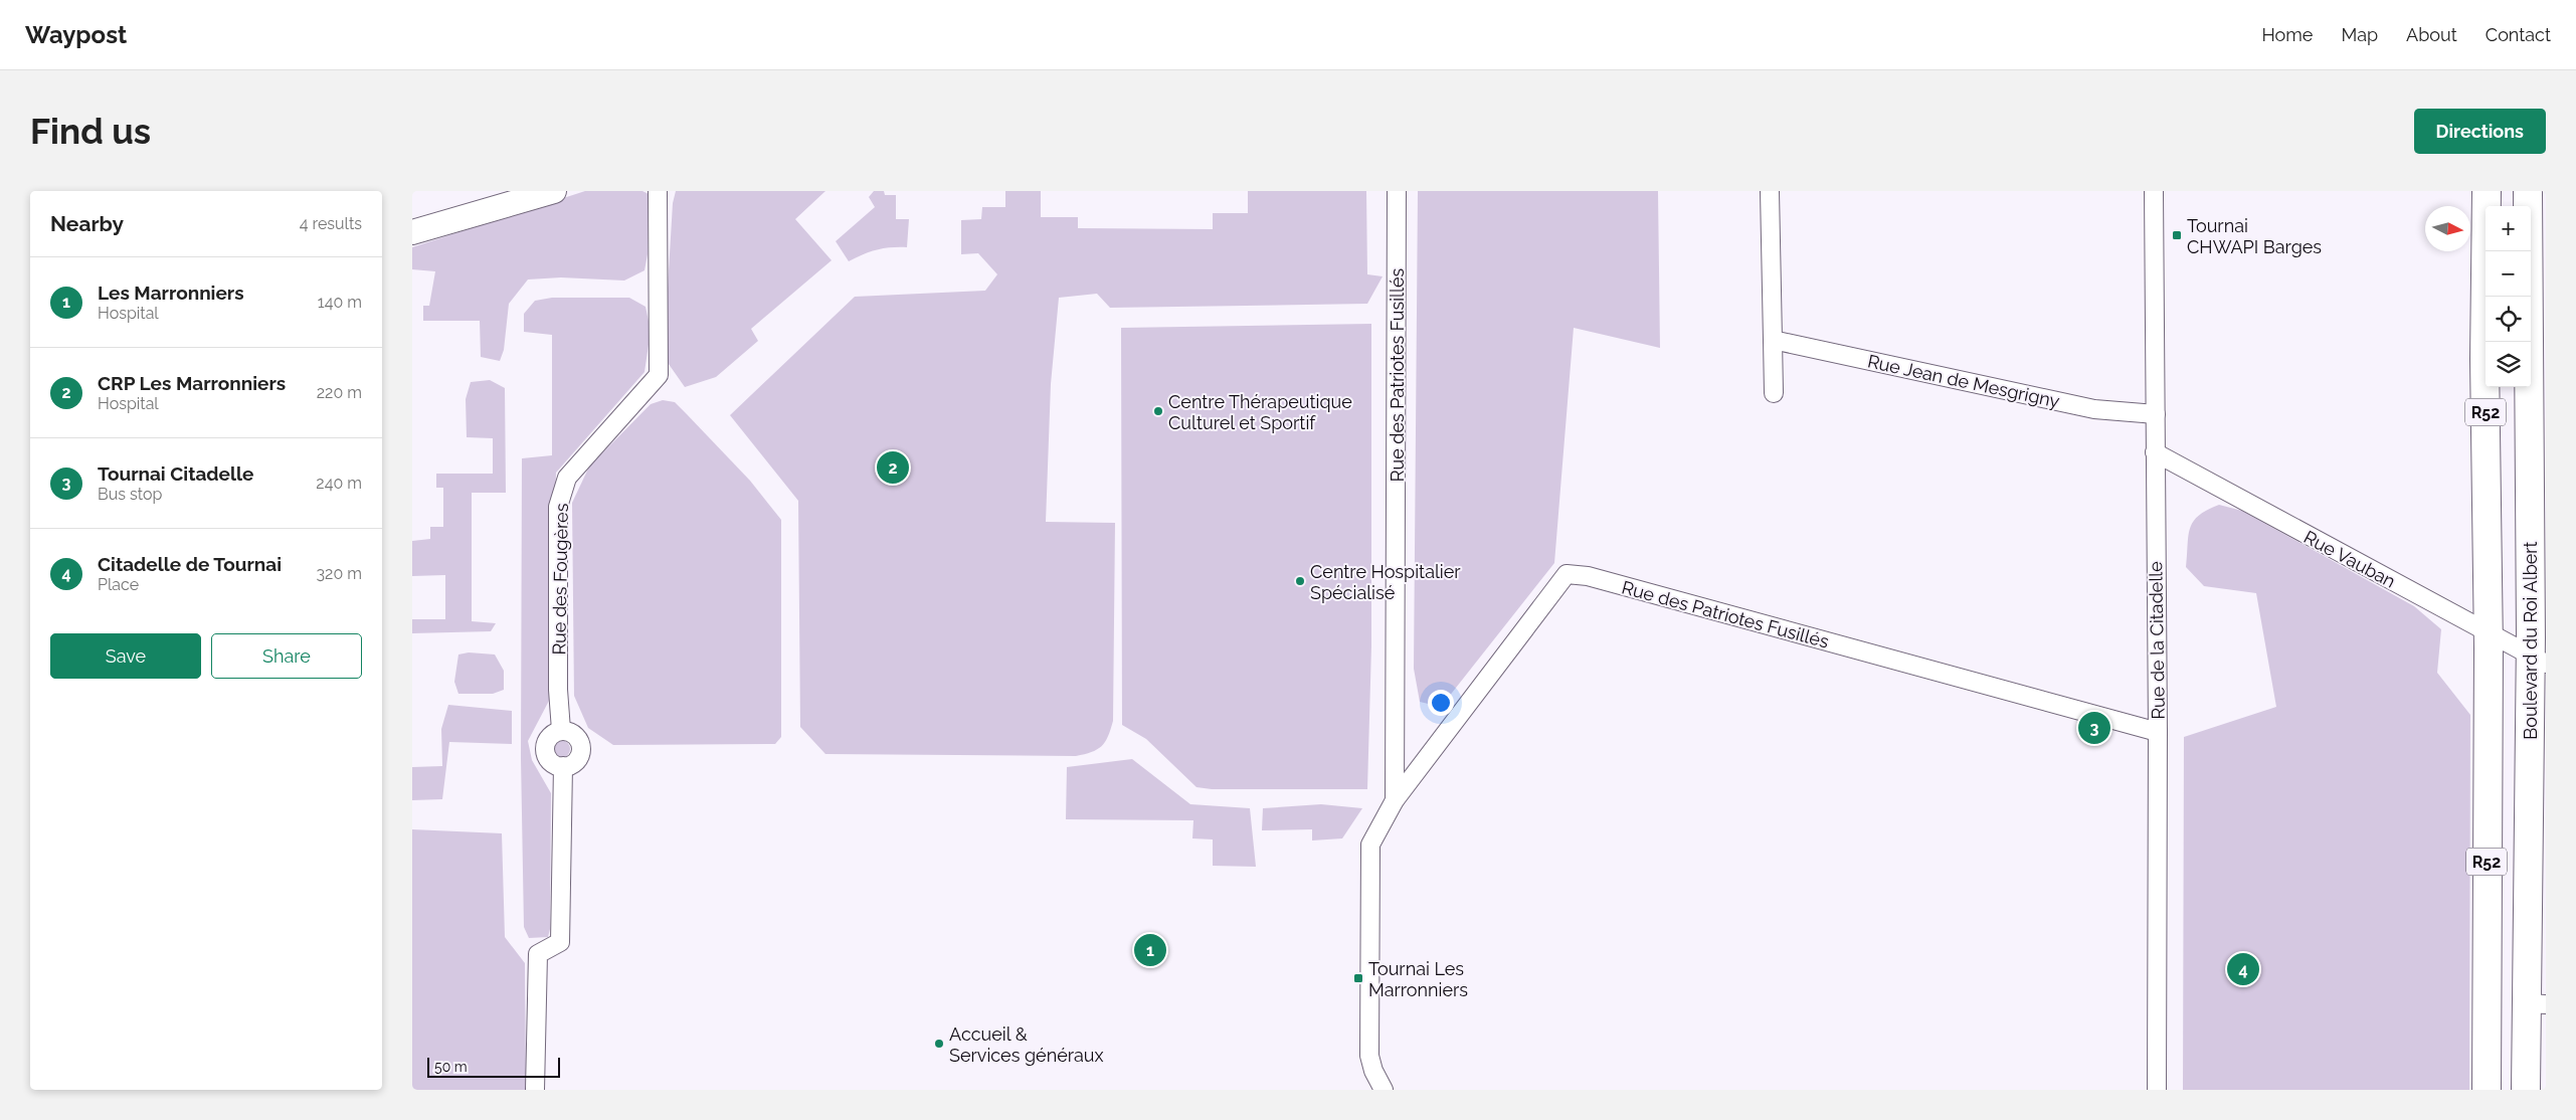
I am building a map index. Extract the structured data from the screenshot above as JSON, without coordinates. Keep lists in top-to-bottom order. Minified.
{"streets":{"main road":["R52","Boulevard du Roi Albert"],"street":["Rue des Patriotes Fusillés","Rue Jean de Mesgrigny","Rue Vauban","Rue des Fougères","Rue de la Citadelle"]},"crossings":[["Rue des Patriotes Fusillés","Rue de la Citadelle"],["Rue Jean de Mesgrigny","Rue de la Citadelle"],["R52","Rue Vauban"],["Rue Vauban","Rue de la Citadelle"],["Rue Vauban","Boulevard du Roi Albert"]],"places":{"transit":["Tournai CHWAPI Barges","Tournai Les Marronniers"],"other":["Centre Thérapeutique Culturel et Sportif","Centre Hospitalier Spécialisé","Accueil & Services généraux"]},"scale_bar":"50 m","north":"right","page":{"header":"Waypost","nav":["Home","Map","About","Contact"],"buttons":["Directions",["Save","Share"]],"title":"Find us","heading":["Nearby","4 results"],"map_buttons":["+","−"],"list":[{"mark":"1","name":"Les Marronniers","note":"Hospital","value":"140 m"},{"mark":"2","name":"CRP Les Marronniers","note":"Hospital","value":"220 m"},{"mark":"3","name":"Tournai Citadelle","note":"Bus stop","value":"240 m"},{"mark":"4","name":"Citadelle de Tournai","note":"Place","value":"320 m"}],"pins":["2","3","1","4"],"scale":"50 m"}}
